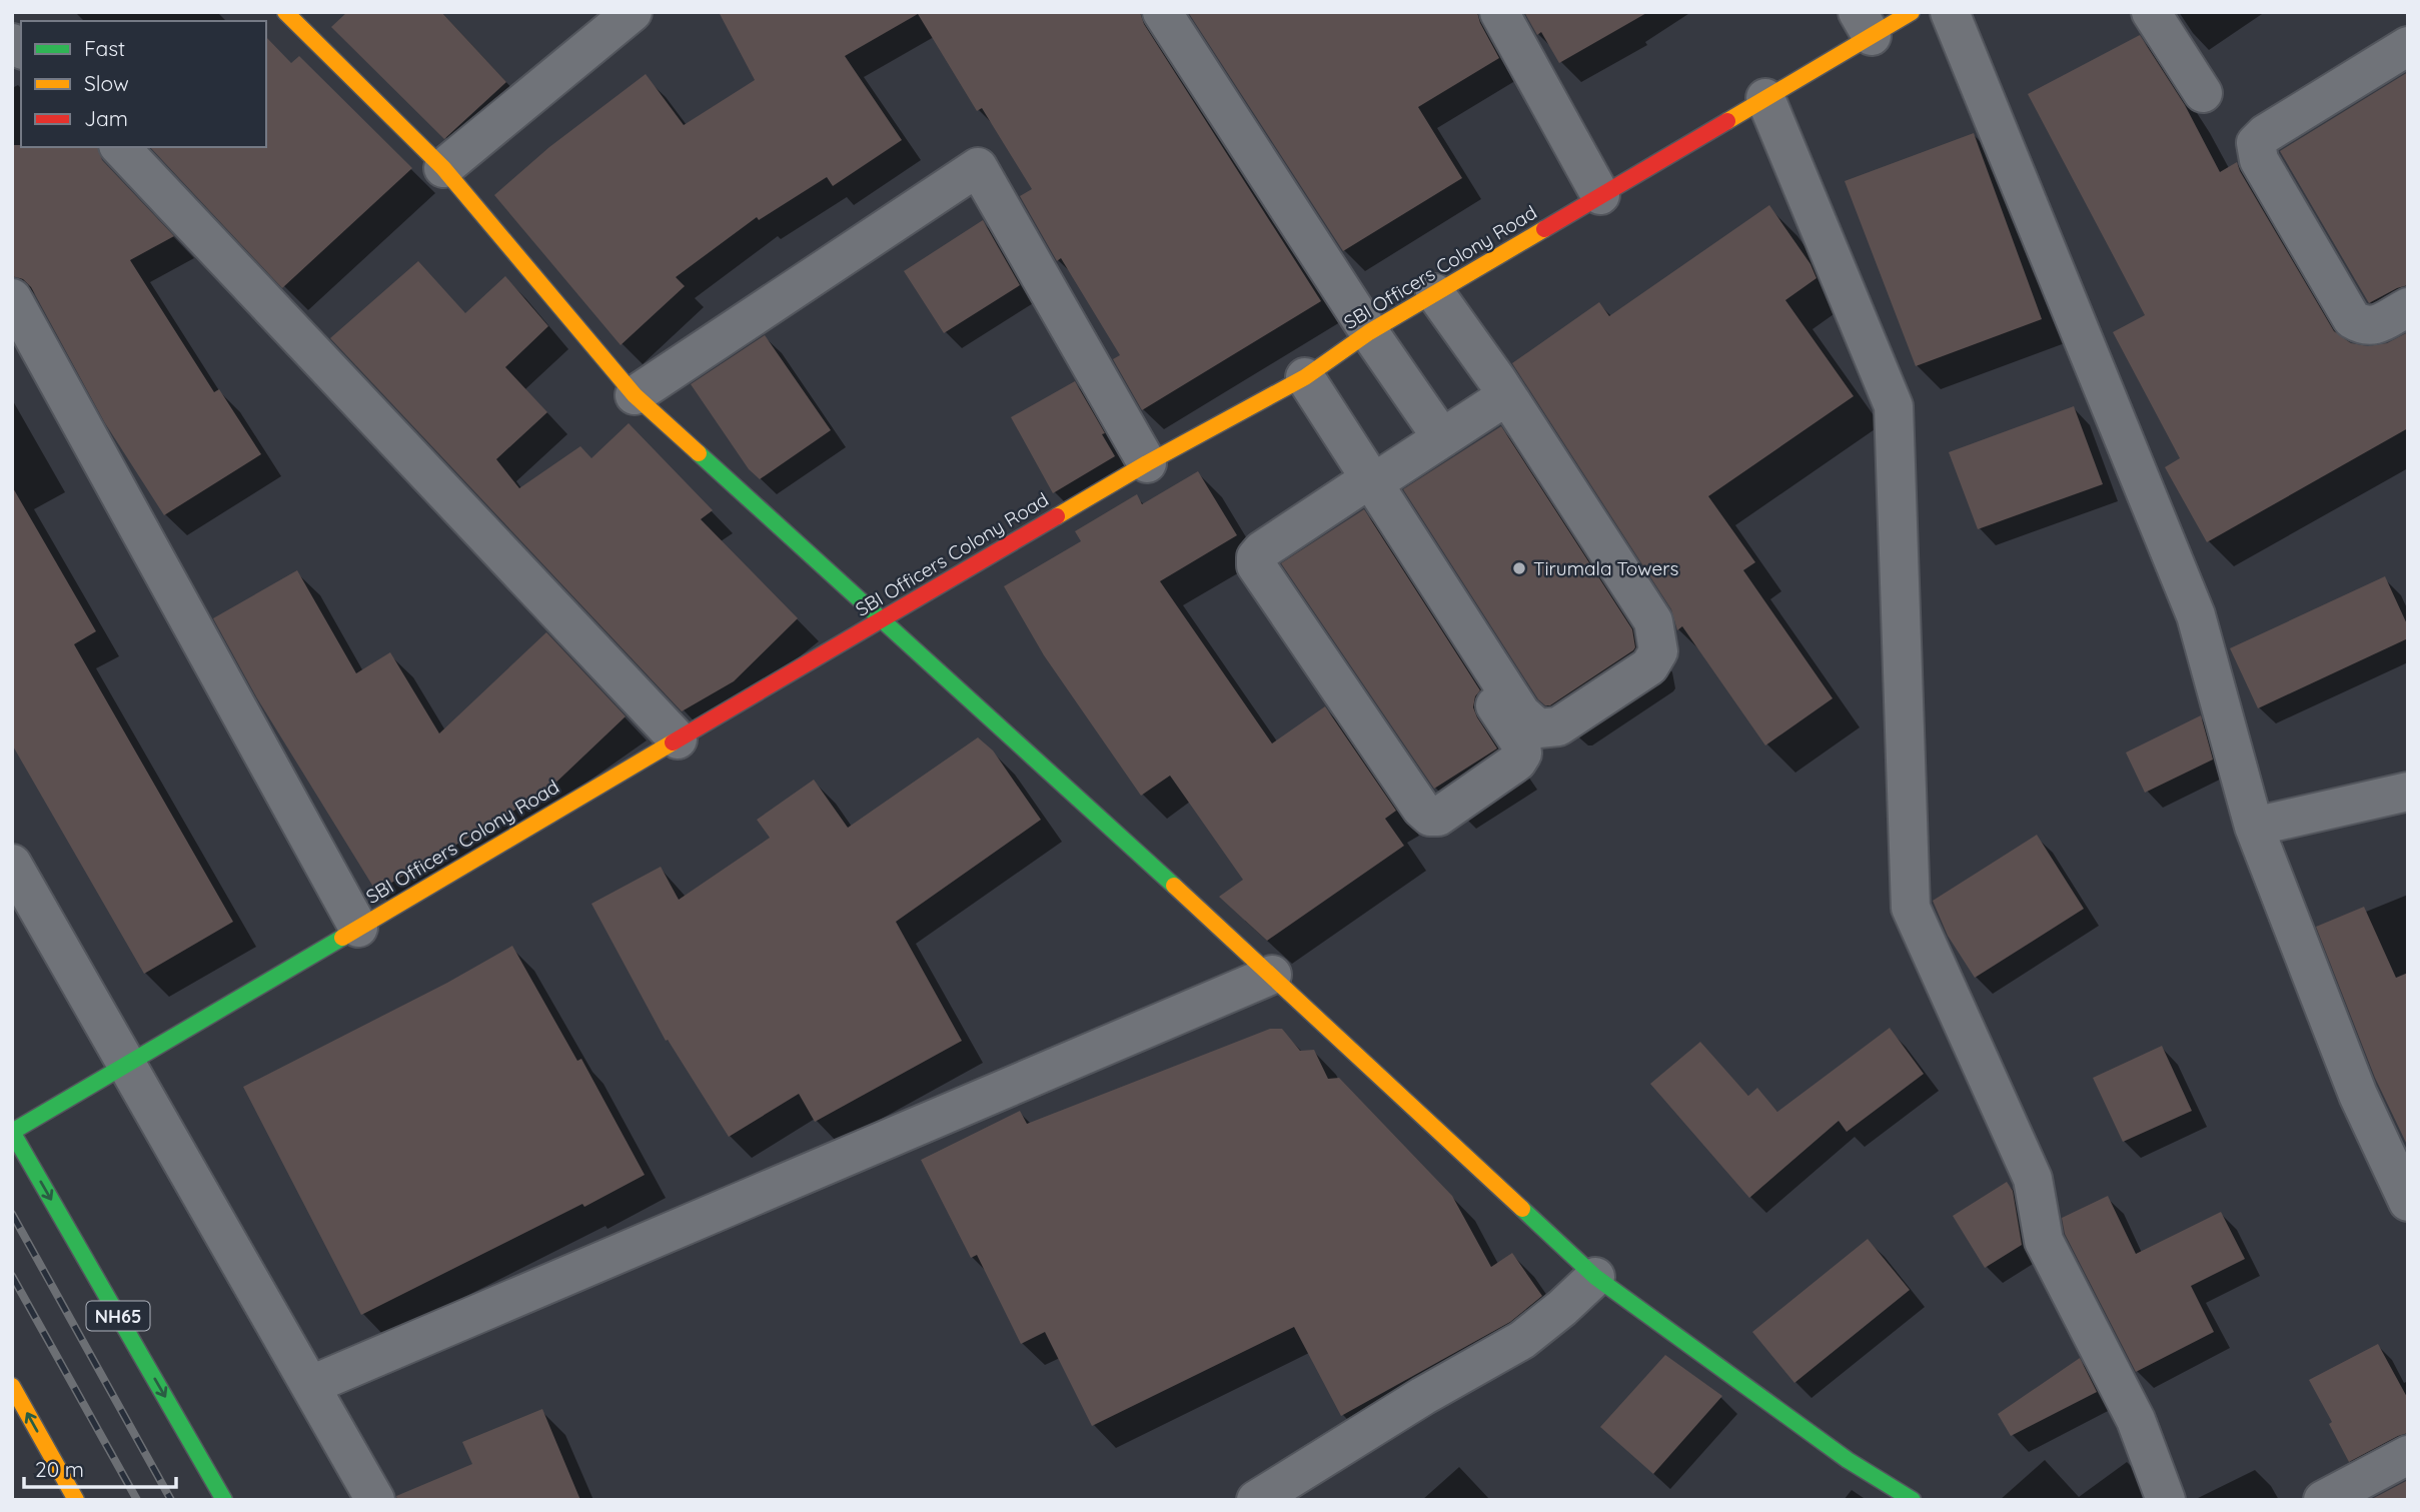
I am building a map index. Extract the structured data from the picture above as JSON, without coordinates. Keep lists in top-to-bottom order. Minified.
{"streets":{"main road":["SBI Officers Colony Road","NH65"]},"crossings":[["SBI Officers Colony Road","NH65"]],"places":["Tirumala Towers"],"legend":["Fast","Slow","Jam"],"scale_bar":"20 m"}
